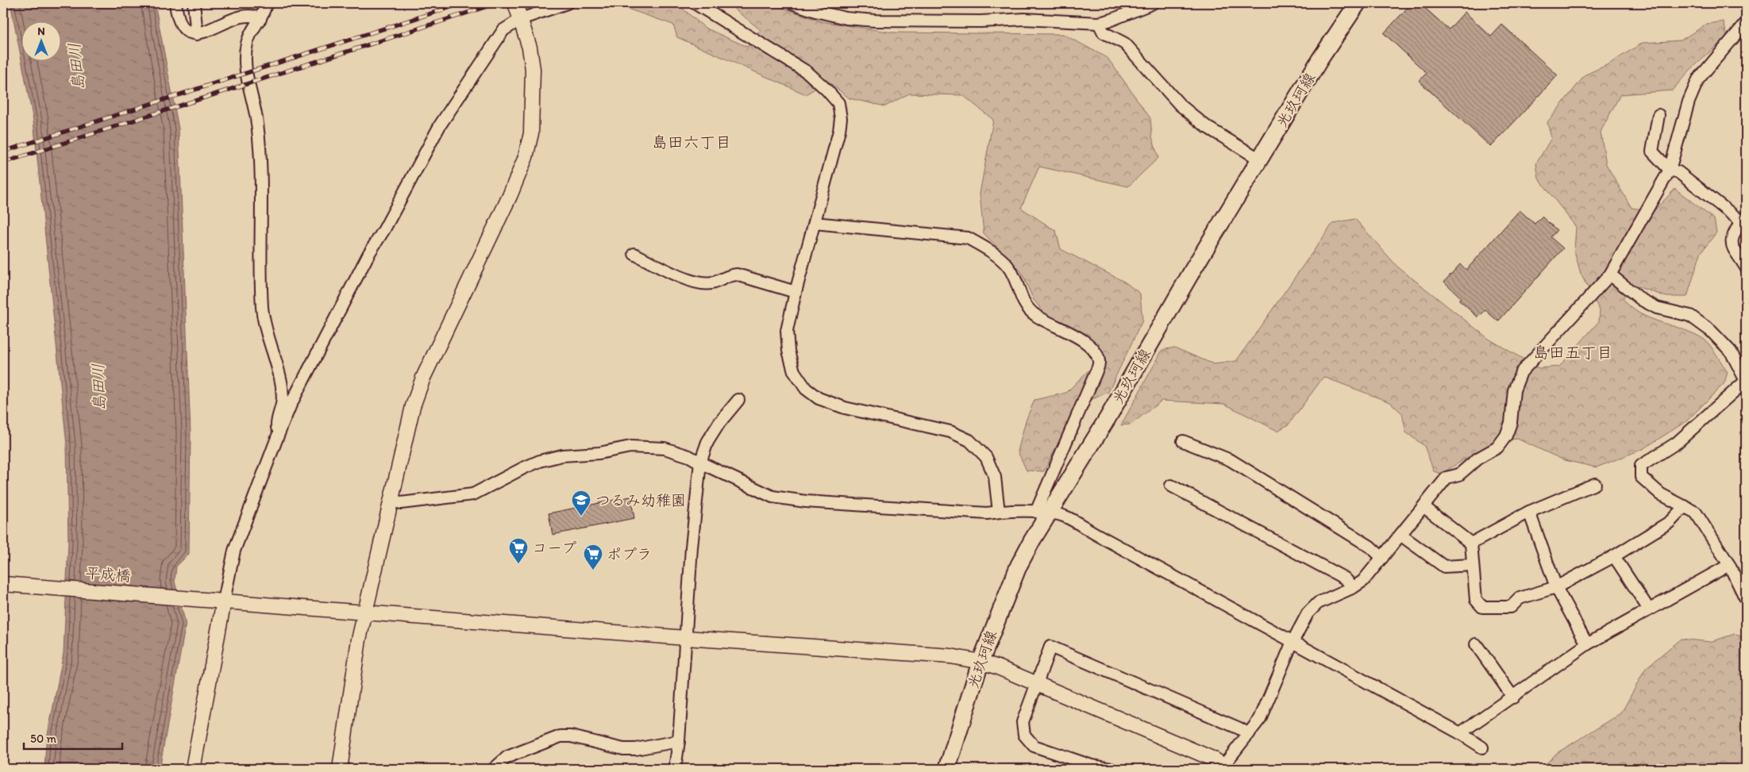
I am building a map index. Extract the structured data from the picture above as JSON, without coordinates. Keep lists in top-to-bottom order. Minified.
{"streets":{"main road":["光玖珂線"],"street":["平成橋"]},"crossings":[["光玖珂線","平成橋"]],"districts":["島田六丁目","島田五丁目"],"water":["島田川"],"places":{"school or university":["つるみ幼稚園"],"supermarket":["コープ","ポプラ"]},"scale_bar":"50 m","north":"top"}
